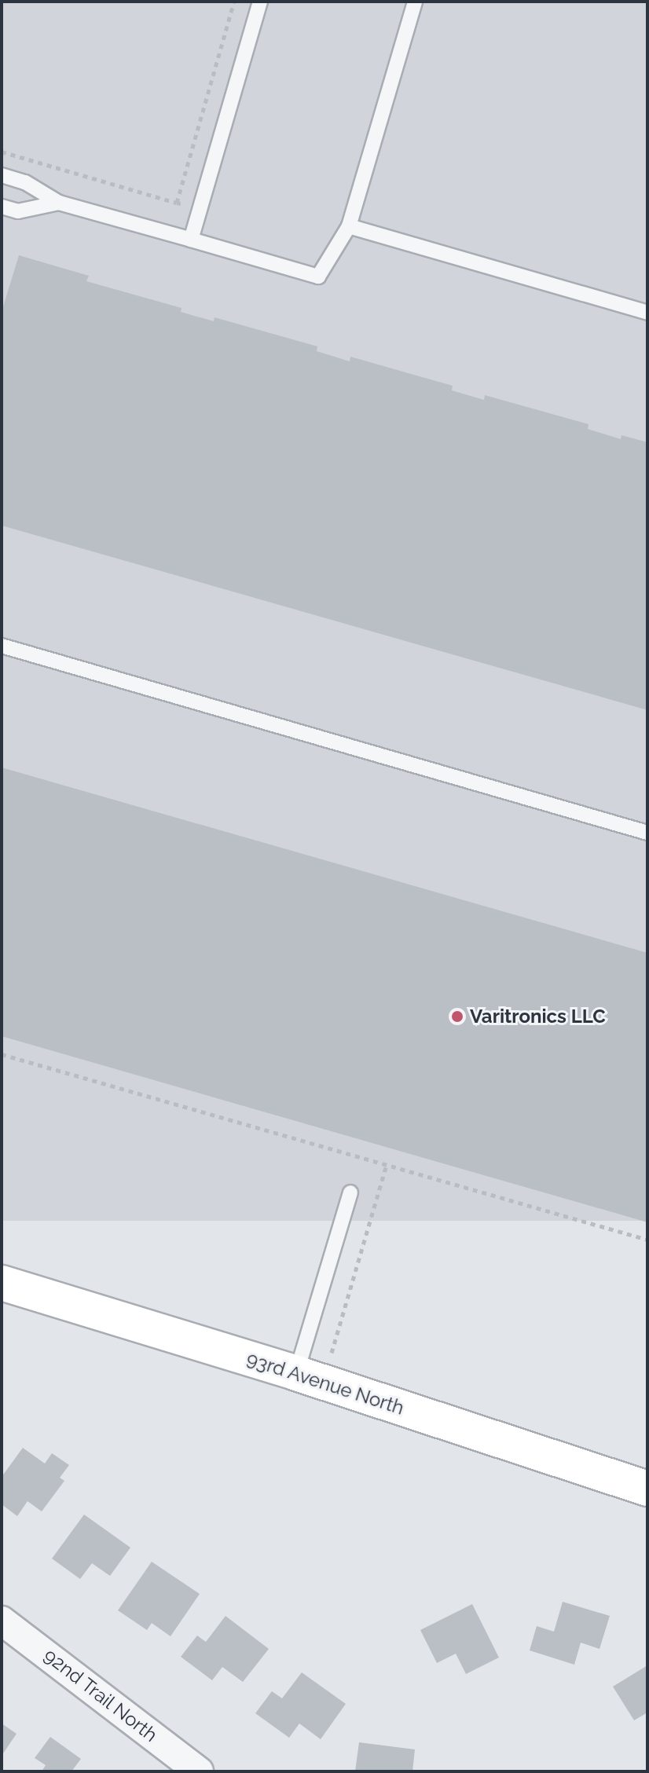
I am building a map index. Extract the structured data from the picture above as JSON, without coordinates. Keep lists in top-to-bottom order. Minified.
{"streets":{"street":["93rd Avenue North","92nd Trail North"]},"places":["Varitronics LLC"]}
